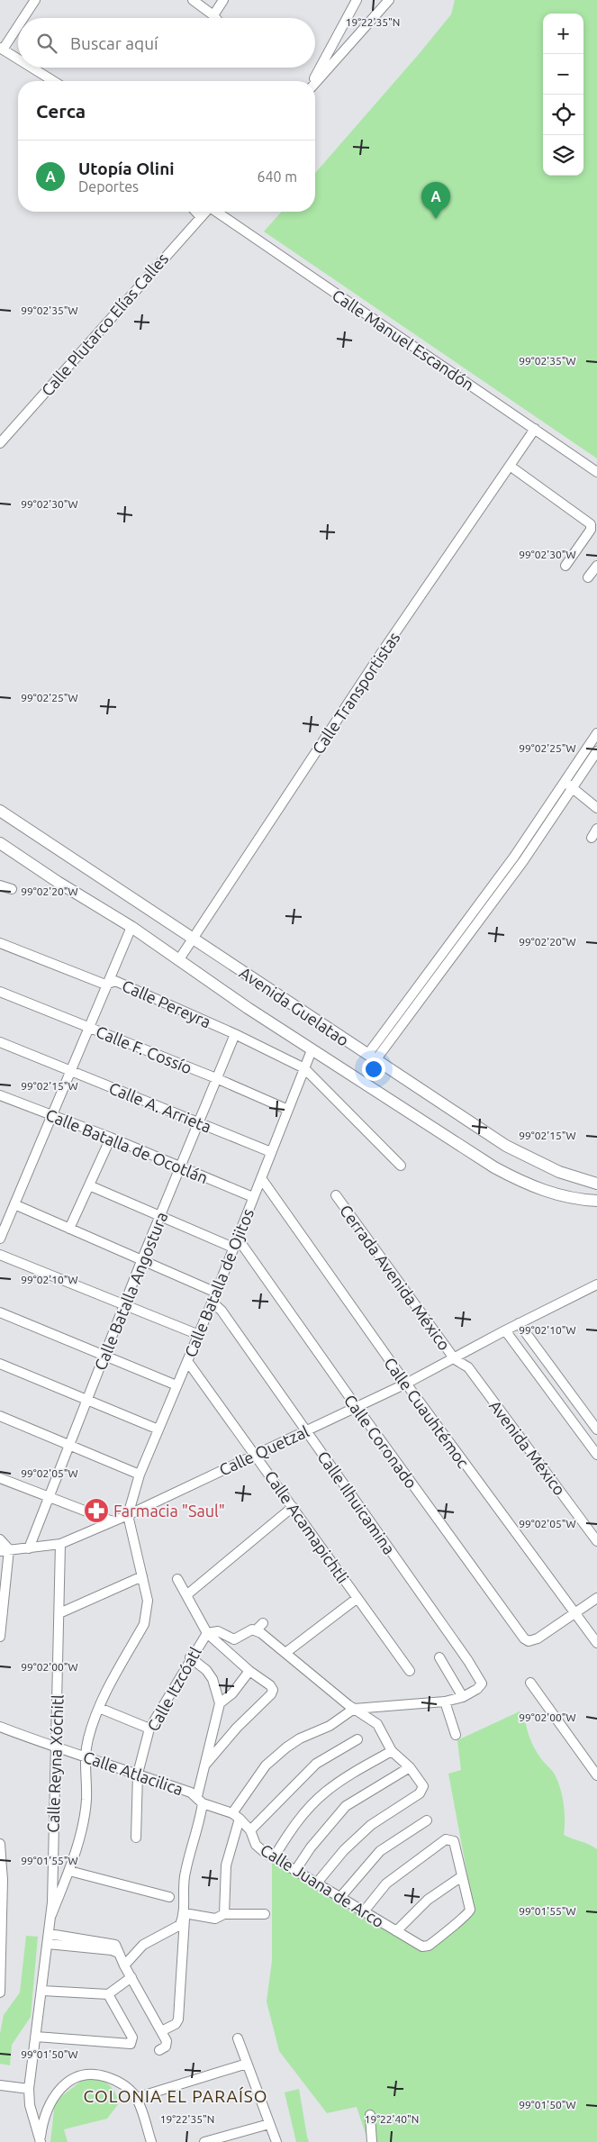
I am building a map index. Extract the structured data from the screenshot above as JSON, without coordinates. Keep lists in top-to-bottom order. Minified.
{"streets":{"main road":["Avenida Guelatao"],"street":["Calle Plutarco Elías Calles","Calle Manuel Escandón","Calle Transportistas","Calle Pereyra","Calle F. Cossío","Calle A. Arrieta","Calle Batalla de Ocotlán","Cerrada Avenida México","Calle Batalla de Ojitos","Calle Batalla Angostura","Calle Cuauhtémoc","Calle Coronado","Avenida México","Calle Quetzal","Calle Ilhuicamina","Calle Acamapichtli","Calle Itzcóatl","Calle Reyna Xóchitl","Calle Atlacilica","Calle Juana de Arco"]},"crossings":[["Calle Manuel Escandón","Calle Transportistas"],["Calle Transportistas","Avenida Guelatao"],["Calle Pereyra","Calle Batalla de Ojitos"],["Calle Pereyra","Calle Batalla Angostura"],["Avenida Guelatao","Calle Batalla de Ojitos"],["Calle F. Cossío","Calle Batalla de Ojitos"],["Calle F. Cossío","Calle Batalla Angostura"],["Calle A. Arrieta","Calle Batalla de Ojitos"],["Calle A. Arrieta","Calle Batalla Angostura"],["Calle Batalla de Ocotlán","Calle Batalla de Ojitos"],["Calle Batalla de Ocotlán","Calle Batalla Angostura"],["Cerrada Avenida México","Avenida México"],["Cerrada Avenida México","Calle Quetzal"],["Calle Batalla de Ojitos","Calle Cuauhtémoc"],["Calle Batalla de Ojitos","Calle Coronado"],["Calle Batalla de Ojitos","Calle Quetzal"],["Calle Batalla de Ojitos","Calle Ilhuicamina"],["Calle Batalla de Ojitos","Calle Acamapichtli"],["Calle Batalla Angostura","Calle Quetzal"],["Calle Cuauhtémoc","Calle Coronado"],["Calle Cuauhtémoc","Calle Quetzal"],["Calle Coronado","Calle Quetzal"],["Avenida México","Calle Quetzal"],["Calle Quetzal","Calle Ilhuicamina"],["Calle Quetzal","Calle Acamapichtli"],["Calle Quetzal","Calle Reyna Xóchitl"],["Calle Itzcóatl","Calle Atlacilica"],["Calle Reyna Xóchitl","Calle Atlacilica"],["Calle Atlacilica","Calle Juana de Arco"]],"districts":["COLONIA EL PARAÍSO"],"places":{"pharmacy":["Farmacia \"Saul\""]},"page":{"map_buttons":["+","−"],"search":"Buscar aquí","heading":"Cerca","list":[{"mark":"A","name":"Utopía Olini","note":"Deportes","value":"640 m"}],"pins":"A"},"coordinates":["19°22'35\"N","99°02'35\"W","99°02'30\"W","99°02'25\"W","99°02'20\"W","99°02'15\"W","99°02'10\"W","99°02'05\"W","99°02'00\"W","99°01'55\"W","99°01'50\"W","19°22'40\"N"]}
